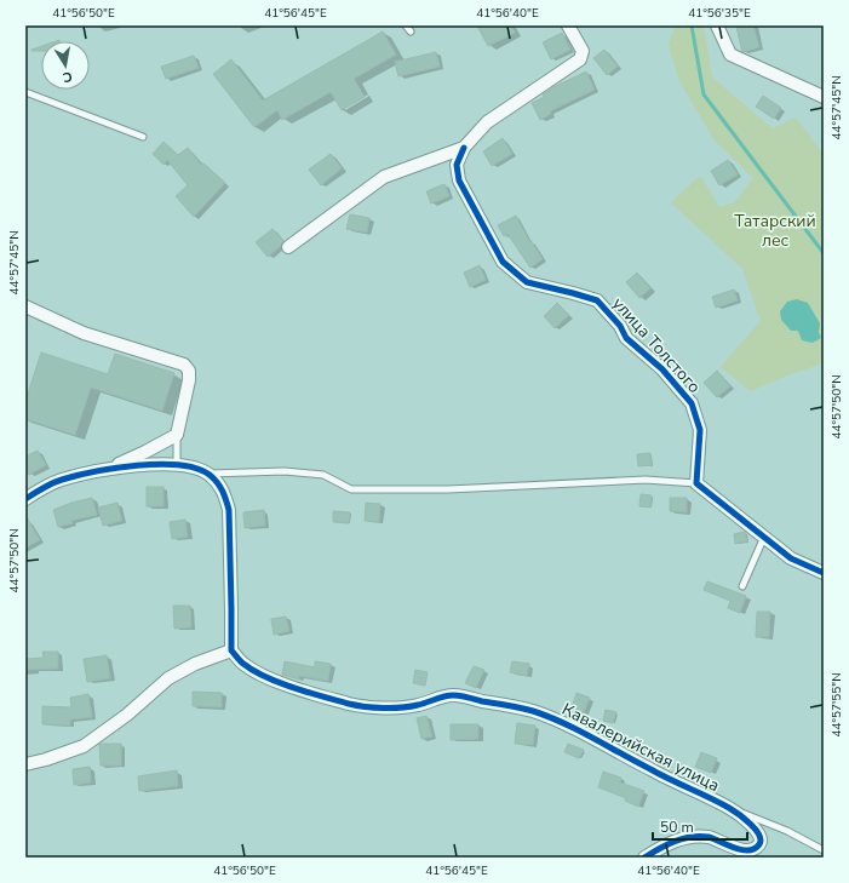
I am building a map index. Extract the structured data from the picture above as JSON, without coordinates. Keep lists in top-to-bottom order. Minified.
{"streets":{"street":["улица Толстого","Кавалерийская улица"]},"parks":["Татарский лес"],"scale_bar":"50 m","north":"bottom","coordinates":["41°56'50\"E","41°56'45\"E","41°56'40\"E","41°56'35\"E","44°57'45\"N","44°57'50\"N","44°57'55\"N"]}
